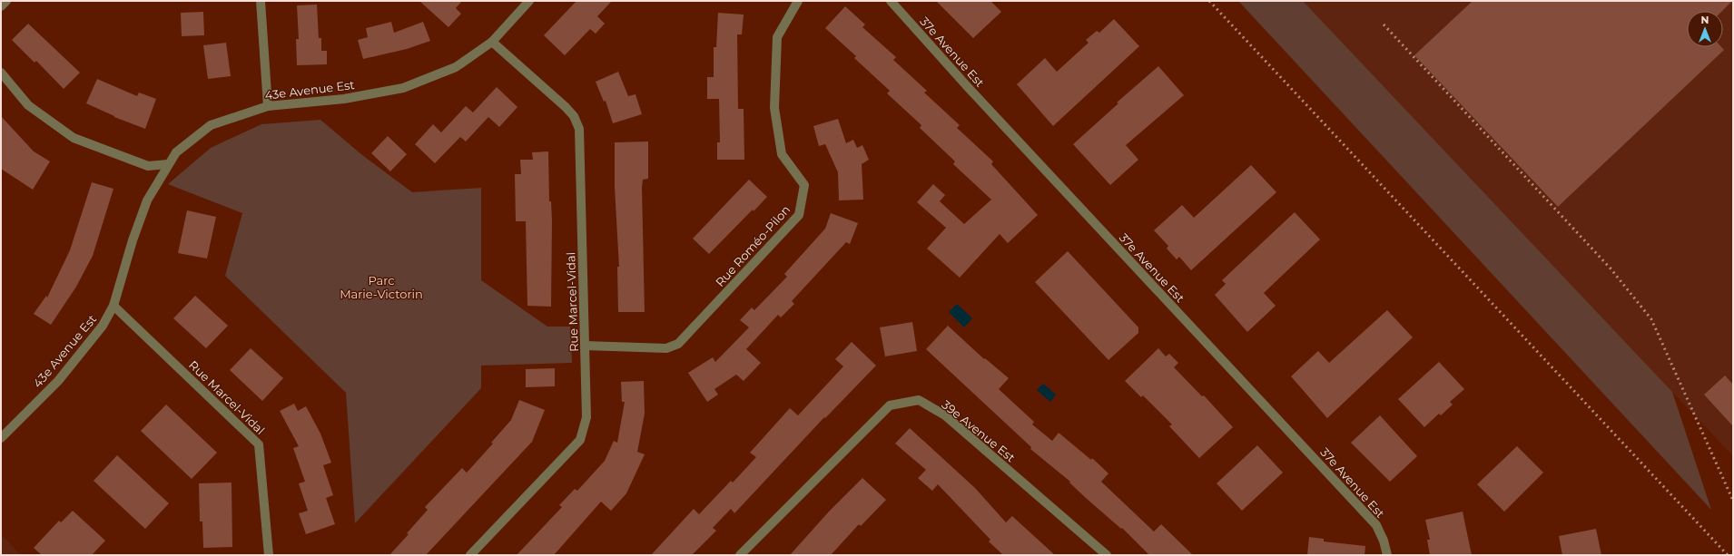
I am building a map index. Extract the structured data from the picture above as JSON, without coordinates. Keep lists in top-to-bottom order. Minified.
{"streets":{"street":["37e Avenue Est","43e Avenue Est","Rue Roméo-Pilon","Rue Marcel-Vidal","39e Avenue Est"]},"crossings":[["43e Avenue Est","Rue Marcel-Vidal"],["Rue Roméo-Pilon","Rue Marcel-Vidal"]],"parks":["Parc Marie-Victorin"],"north":"top"}
